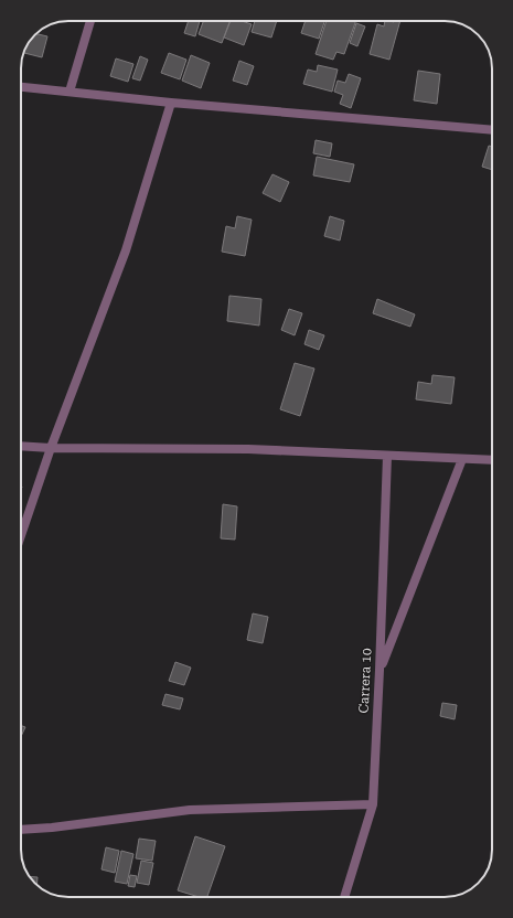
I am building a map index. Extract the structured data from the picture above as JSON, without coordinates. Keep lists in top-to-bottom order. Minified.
{"streets":{"street":["Carrera 10"]}}
